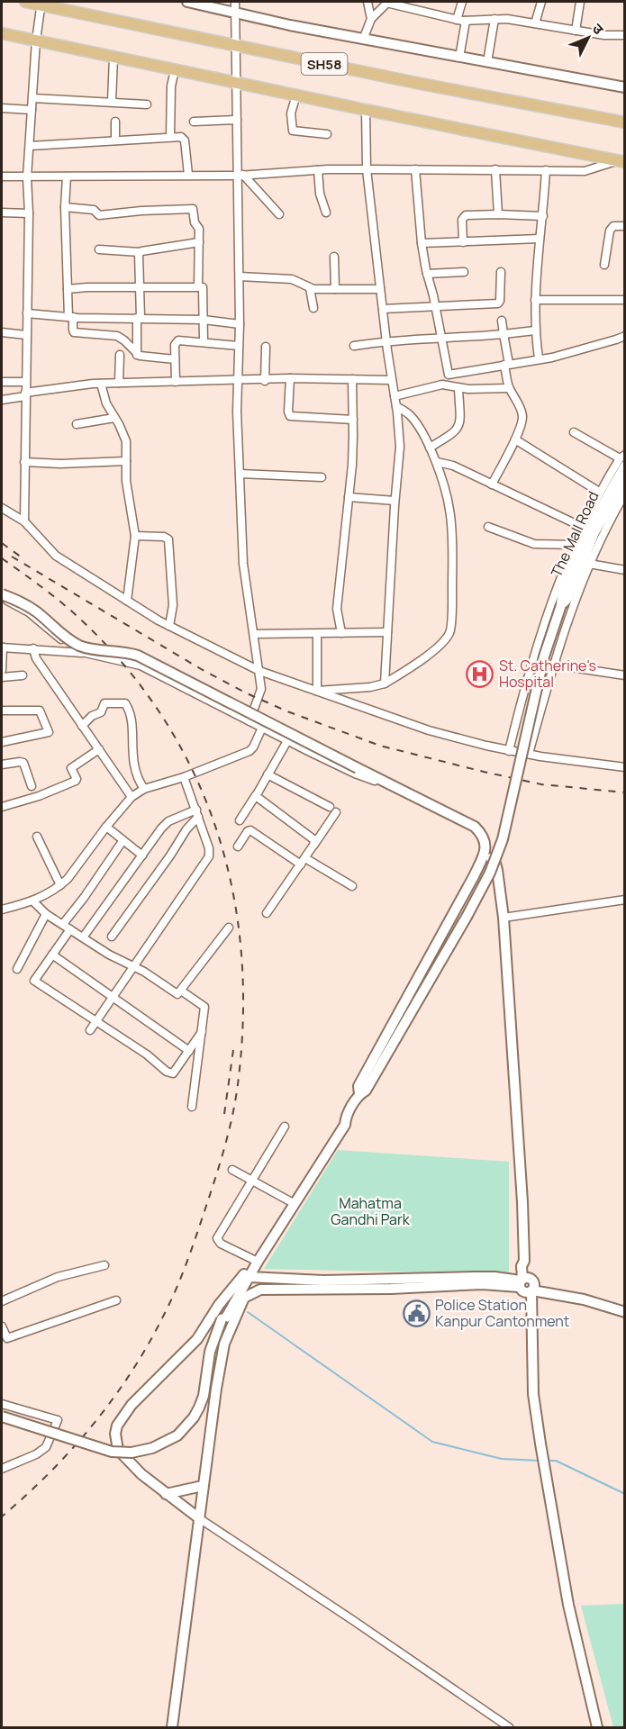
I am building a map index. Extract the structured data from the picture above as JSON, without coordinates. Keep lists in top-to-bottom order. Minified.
{"streets":{"main road":["SH58"],"street":["The Mall Road"]},"parks":["Mahatma Gandhi Park"],"places":{"hospital":["St. Catherine's Hospital"],"public building":["Police Station Kanpur Cantonment"]},"north":"top right"}
